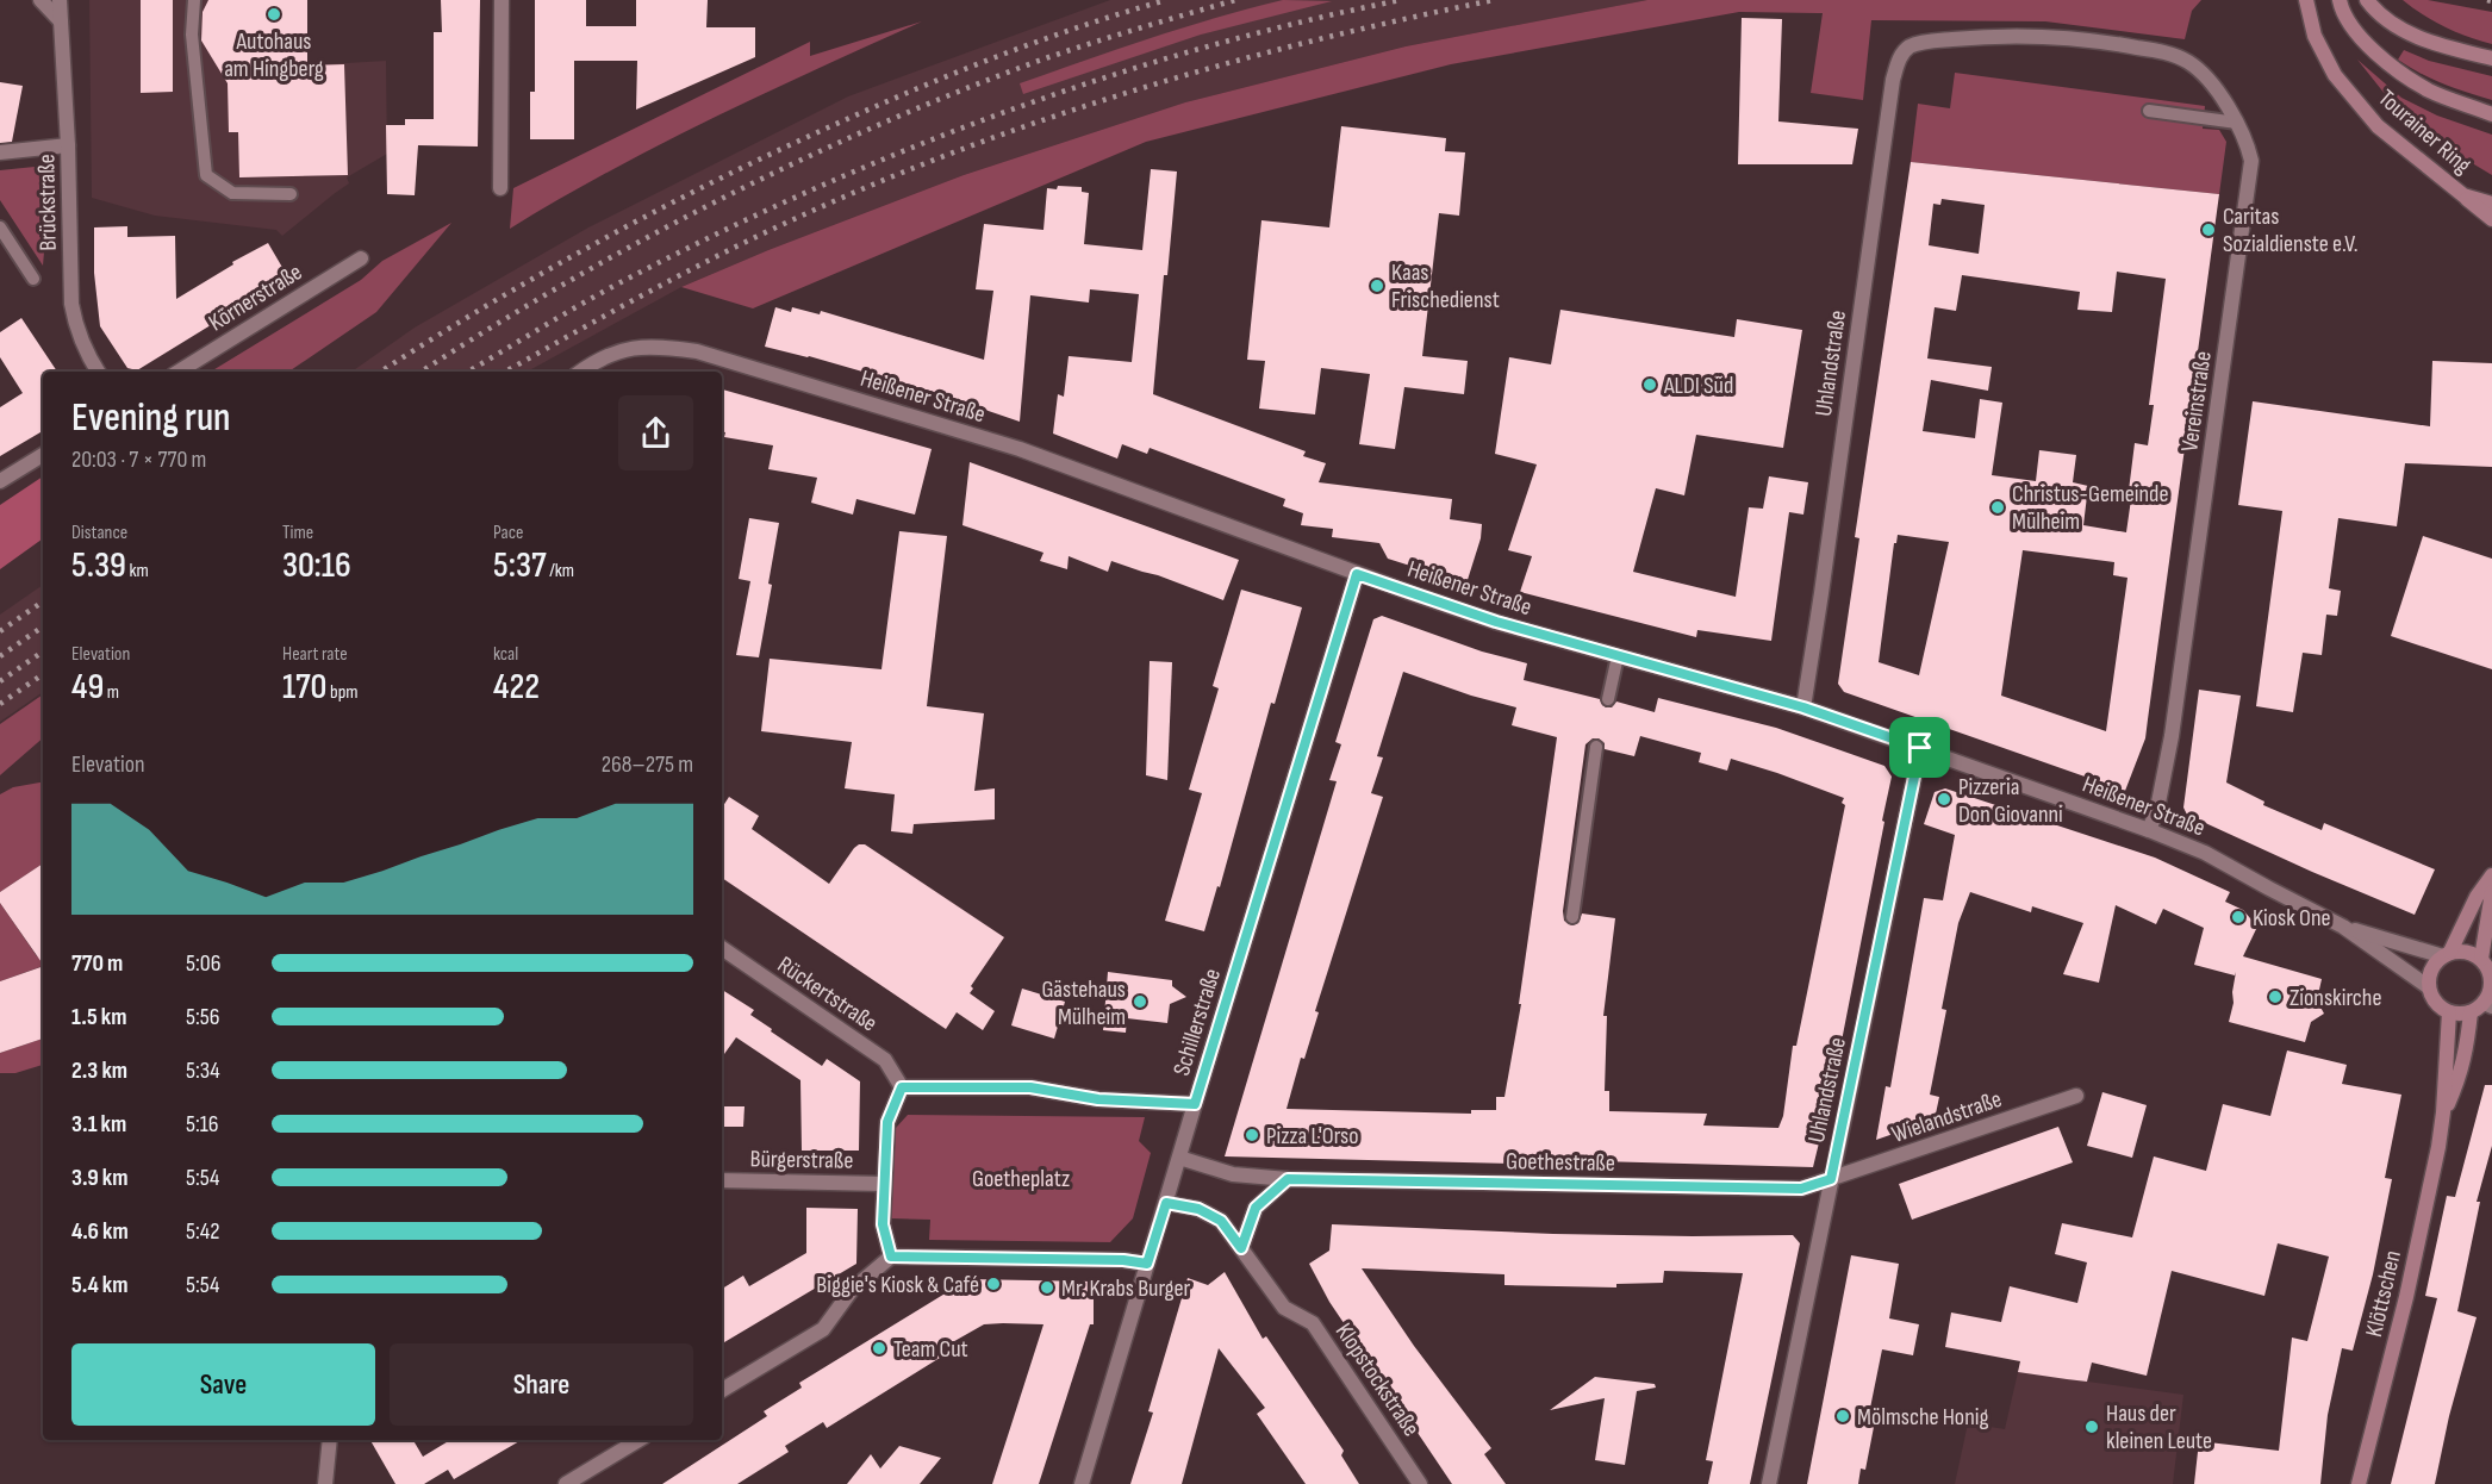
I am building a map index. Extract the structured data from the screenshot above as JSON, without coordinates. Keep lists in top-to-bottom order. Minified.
{"streets":{"main road":["Tourainer Ring","Klöttschen"],"street":["Brückstraße","Körnerstraße","Uhlandstraße","Heißener Straße","Vereinstraße","Rückertstraße","Schillerstraße","Wielandstraße","Bürgerstraße","Goethestraße","Klopstockstraße"]},"crossings":[["Uhlandstraße","Heißener Straße"],["Uhlandstraße","Vereinstraße"],["Uhlandstraße","Wielandstraße"],["Uhlandstraße","Goethestraße"],["Heißener Straße","Vereinstraße"],["Heißener Straße","Schillerstraße"],["Heißener Straße","Klöttschen"],["Schillerstraße","Goethestraße"],["Schillerstraße","Klopstockstraße"],["Wielandstraße","Goethestraße"]],"parks":["Goetheplatz"],"places":["Autohaus am Hingberg","Caritas Sozialdienste e.V.","Kaas Frischedienst","ALDI Süd","Christus-Gemeinde Mülheim","Pizzeria Don Giovanni","Kiosk One","Zionskirche","Gästehaus Mülheim","Pizza L'Orso","Biggie's Kiosk & Café","Mr. Krabs Burger","Team Cut","Mölmsche Honig","Haus der kleinen Leute"],"page":{"heading":["Evening run","20:03 · 7 × 770 m"],"stats":[["Distance","5.39 km"],["Time","30:16"],["Pace","5:37 /km"],["Elevation","49 m"],["Heart rate","170 bpm"],["kcal","422"]],"chart":["Elevation","268–275 m"],"list":[{"name":"770 m","note":"5:06"},{"name":"1.5 km","note":"5:56"},{"name":"2.3 km","note":"5:34"},{"name":"3.1 km","note":"5:16"},{"name":"3.9 km","note":"5:54"},{"name":"4.6 km","note":"5:42"},{"name":"5.4 km","note":"5:54"}],"buttons":["Save","Share"]}}
